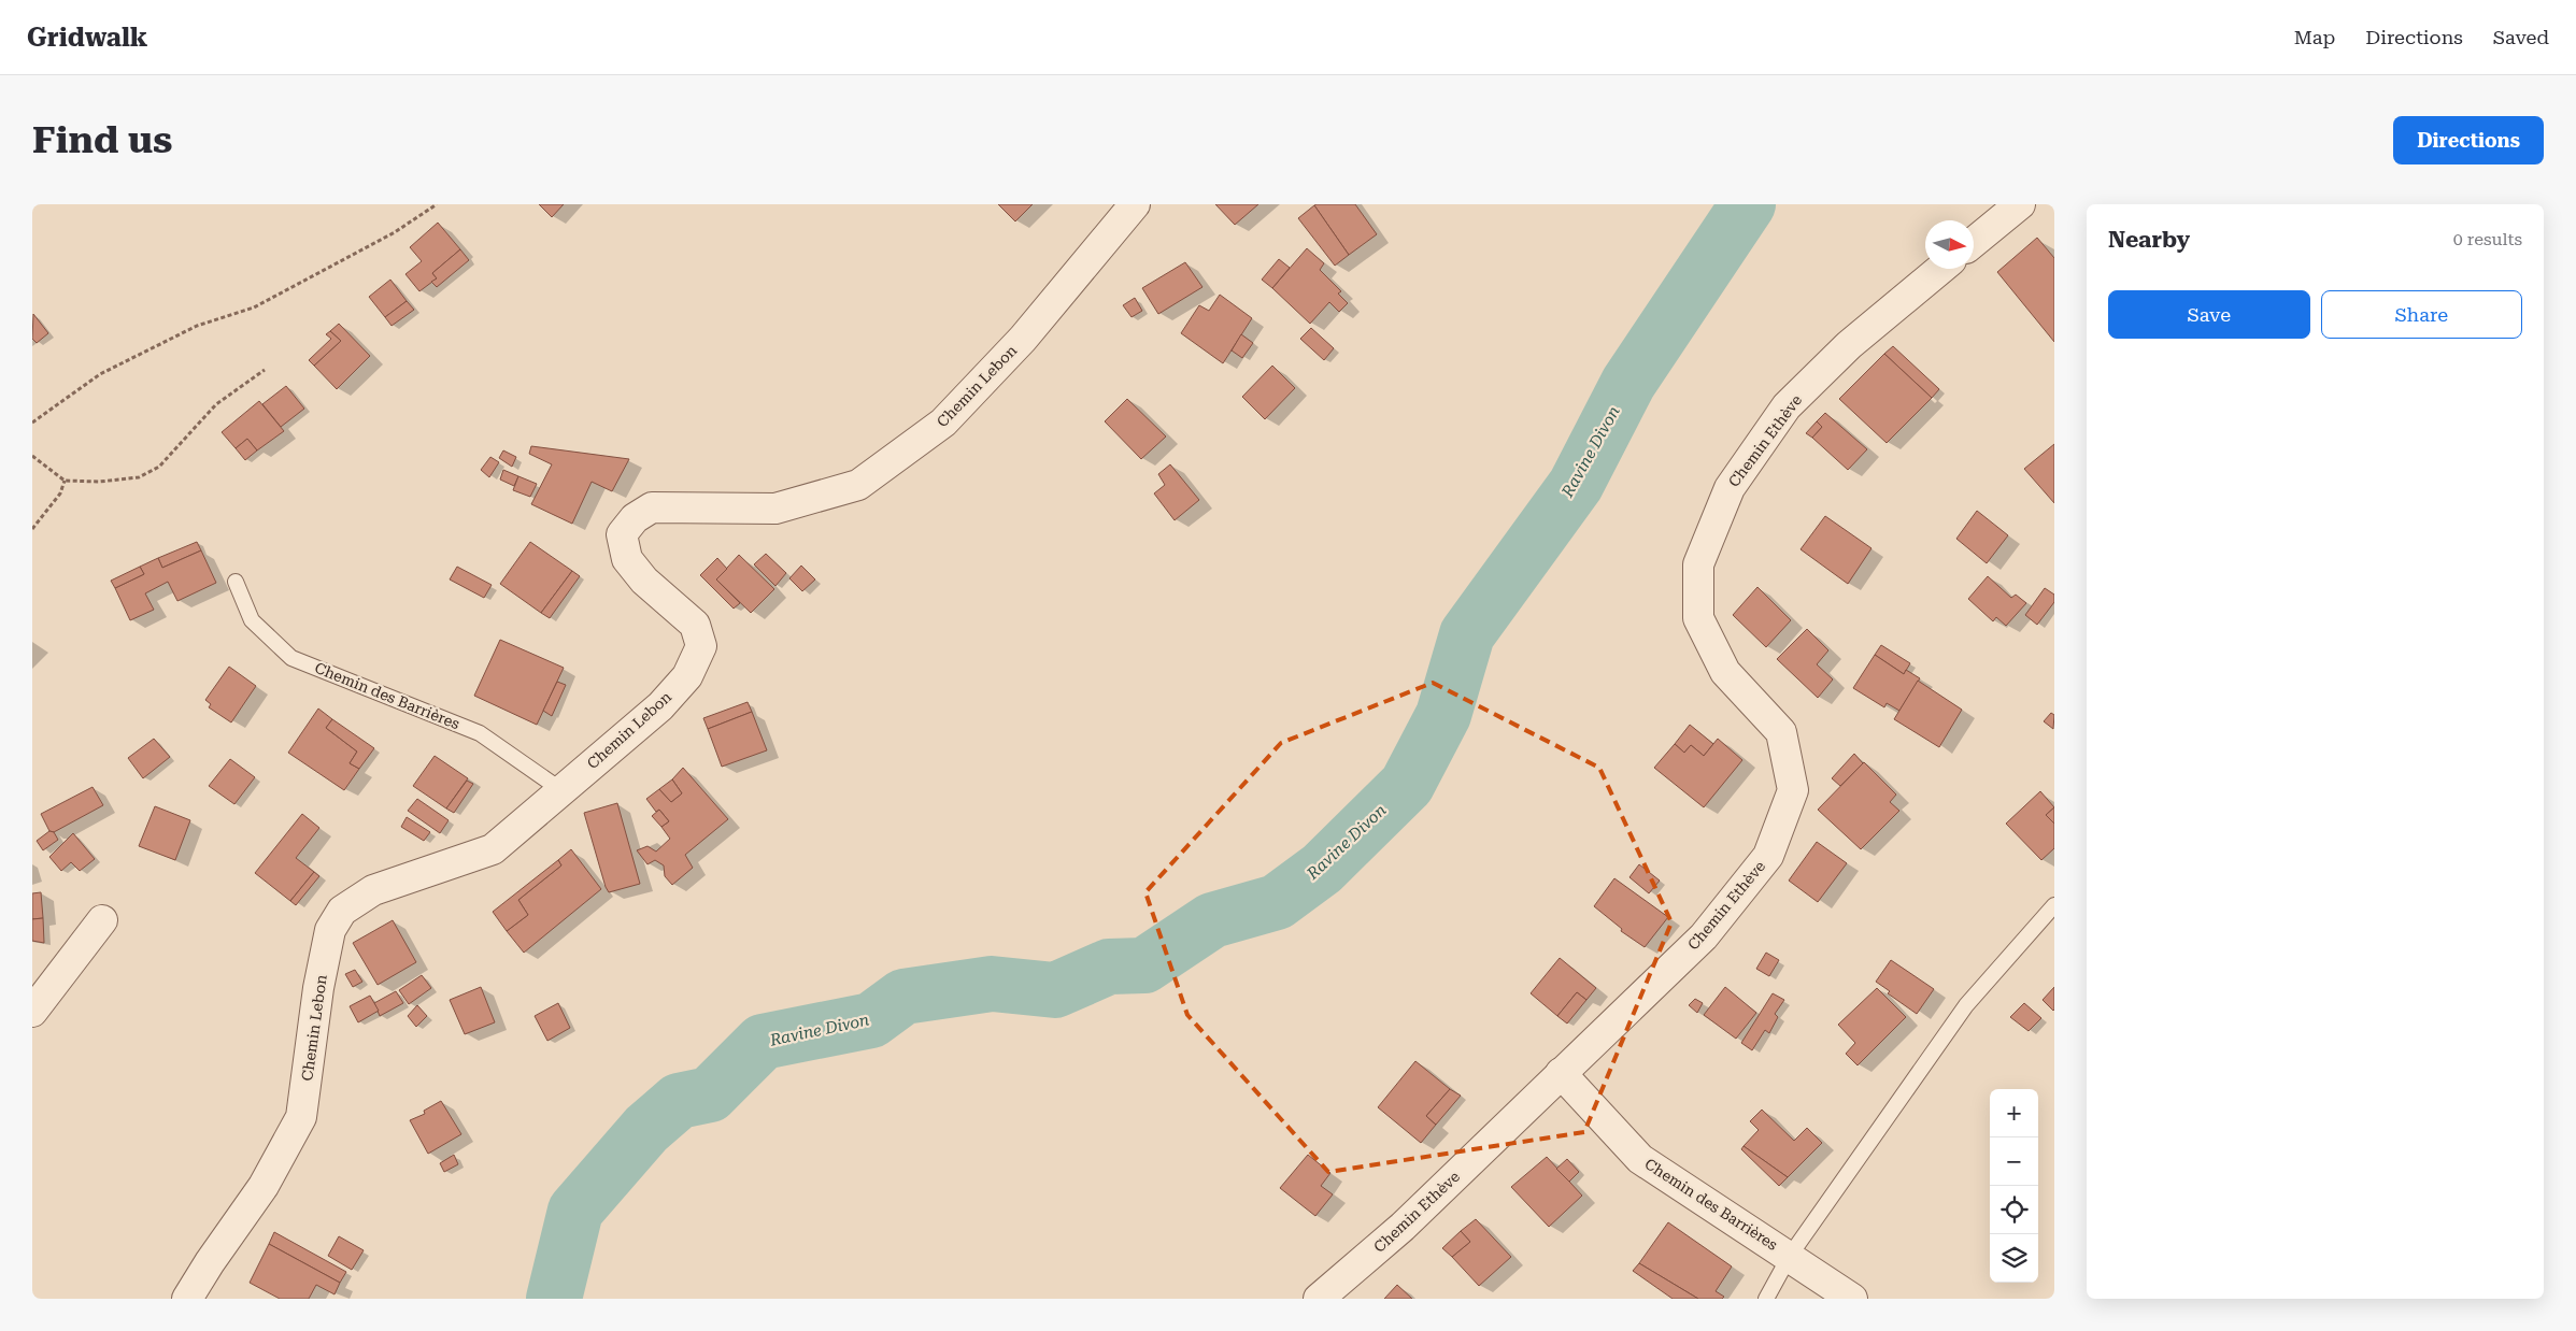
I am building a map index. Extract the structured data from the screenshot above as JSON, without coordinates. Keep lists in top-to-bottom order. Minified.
{"streets":{"street":["Chemin Lebon","Chemin Ethève","Chemin des Barrières"]},"crossings":[["Chemin Lebon","Chemin des Barrières"],["Chemin Ethève","Chemin des Barrières"]],"water":["Ravine Divon"],"north":"right","page":{"header":"Gridwalk","nav":["Map","Directions","Saved"],"buttons":["Directions",["Save","Share"]],"title":"Find us","heading":["Nearby","0 results"],"map_buttons":["+","−"]}}
